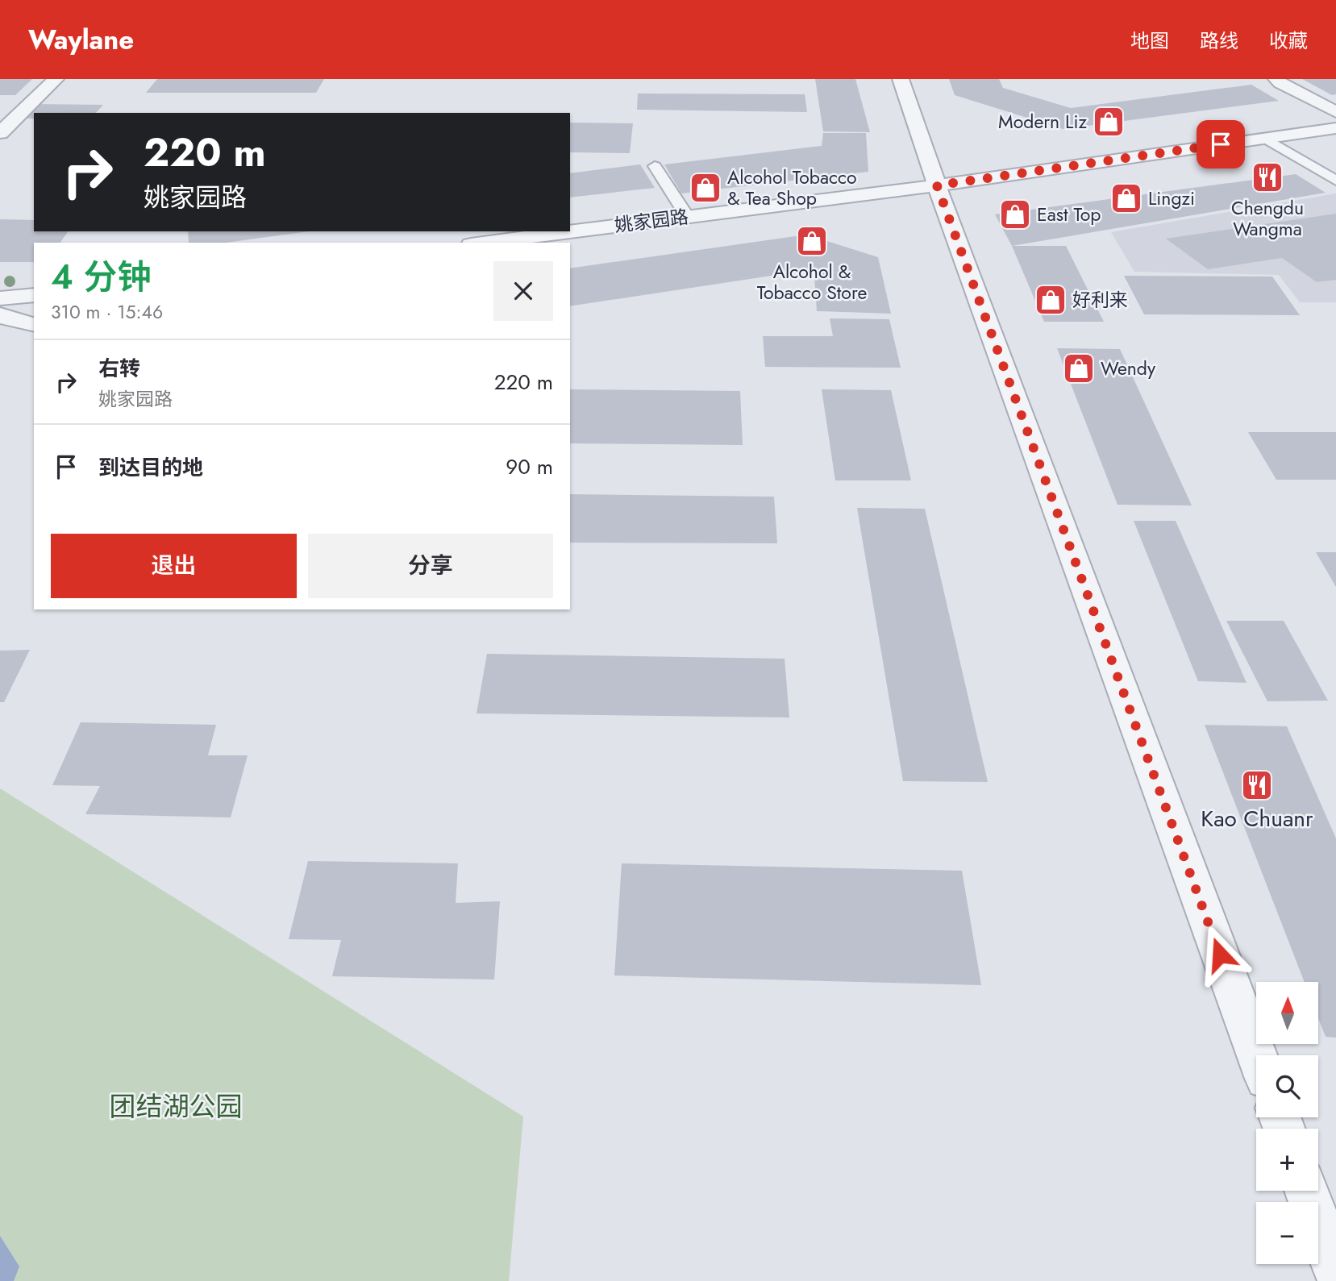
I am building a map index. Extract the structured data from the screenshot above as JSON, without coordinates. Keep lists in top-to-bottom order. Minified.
{"streets":{"street":["姚家园路"]},"parks":["团结湖公园"],"places":{"shop":["Modern Liz","Alcohol Tobacco & Tea Shop","Lingzi","East Top","Alcohol & Tobacco Store","好利来","Wendy"],"restaurant":["Chengdu Wangma","Kao Chuanr"]},"north":"top","page":{"header":"Waylane","nav":["地图","路线","收藏"],"turn":["220 m","姚家园路"],"heading":["4 分钟","310 m · 15:46"],"list":[{"name":"右转","note":"姚家园路","value":"220 m"},{"name":"到达目的地","value":"90 m"}],"buttons":["退出","分享"],"map_buttons":["+","−"]}}
